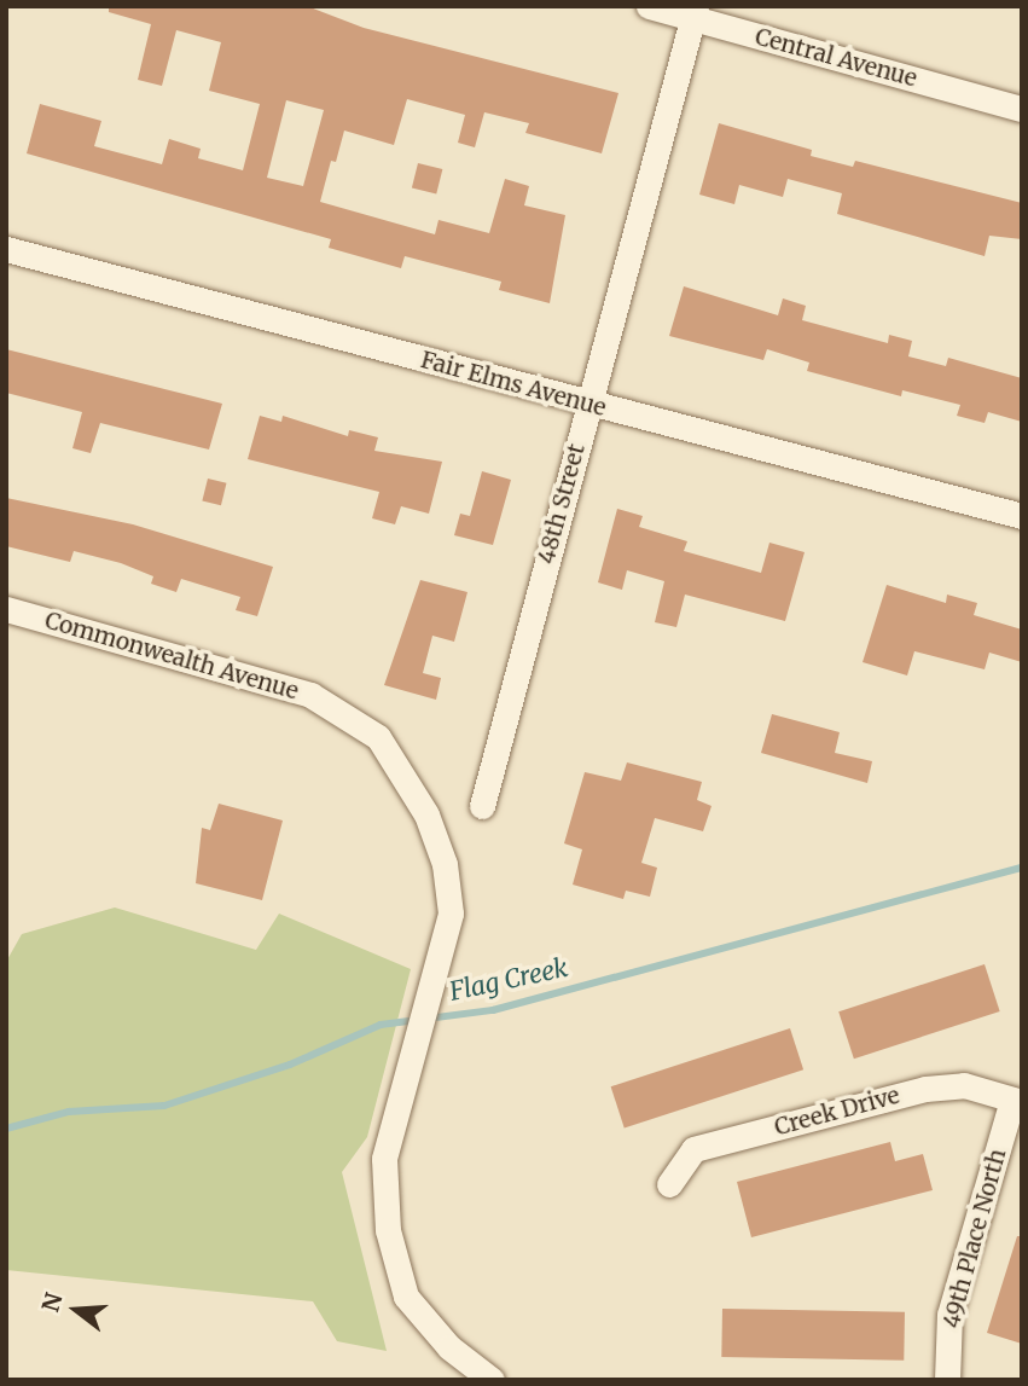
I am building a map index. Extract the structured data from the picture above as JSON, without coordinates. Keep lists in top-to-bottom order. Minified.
{"streets":{"street":["Central Avenue","Fair Elms Avenue","48th Street","Commonwealth Avenue","Creek Drive","49th Place North"]},"crossings":[["Central Avenue","48th Street"],["Fair Elms Avenue","48th Street"],["Creek Drive","49th Place North"]],"water":["Flag Creek"],"north":"left"}
